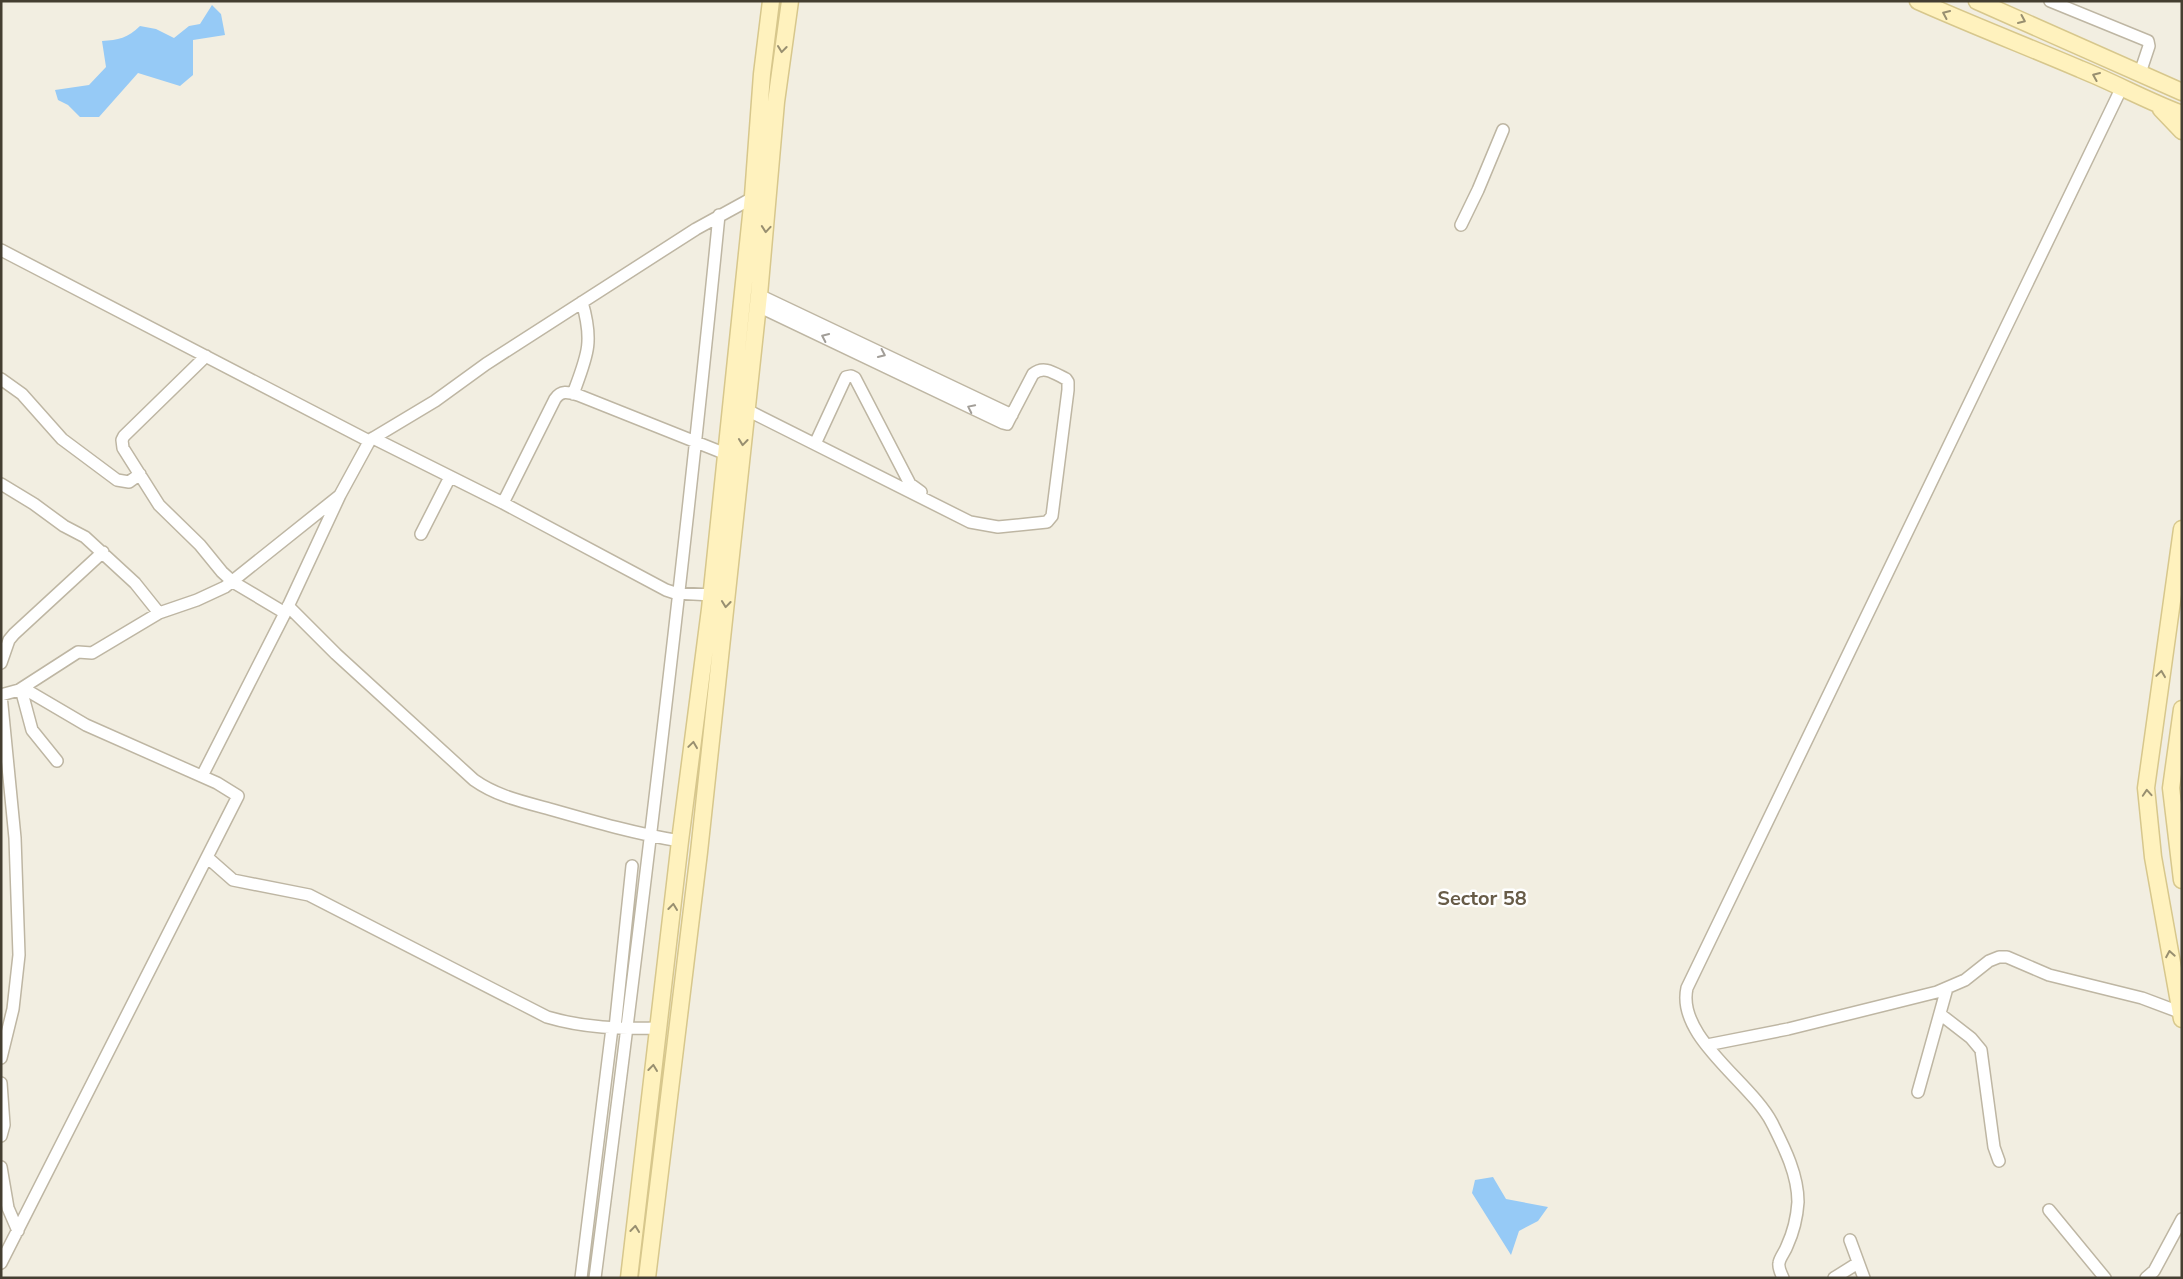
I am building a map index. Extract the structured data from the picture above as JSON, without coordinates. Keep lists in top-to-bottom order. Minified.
{"districts":["Sector 58"]}
